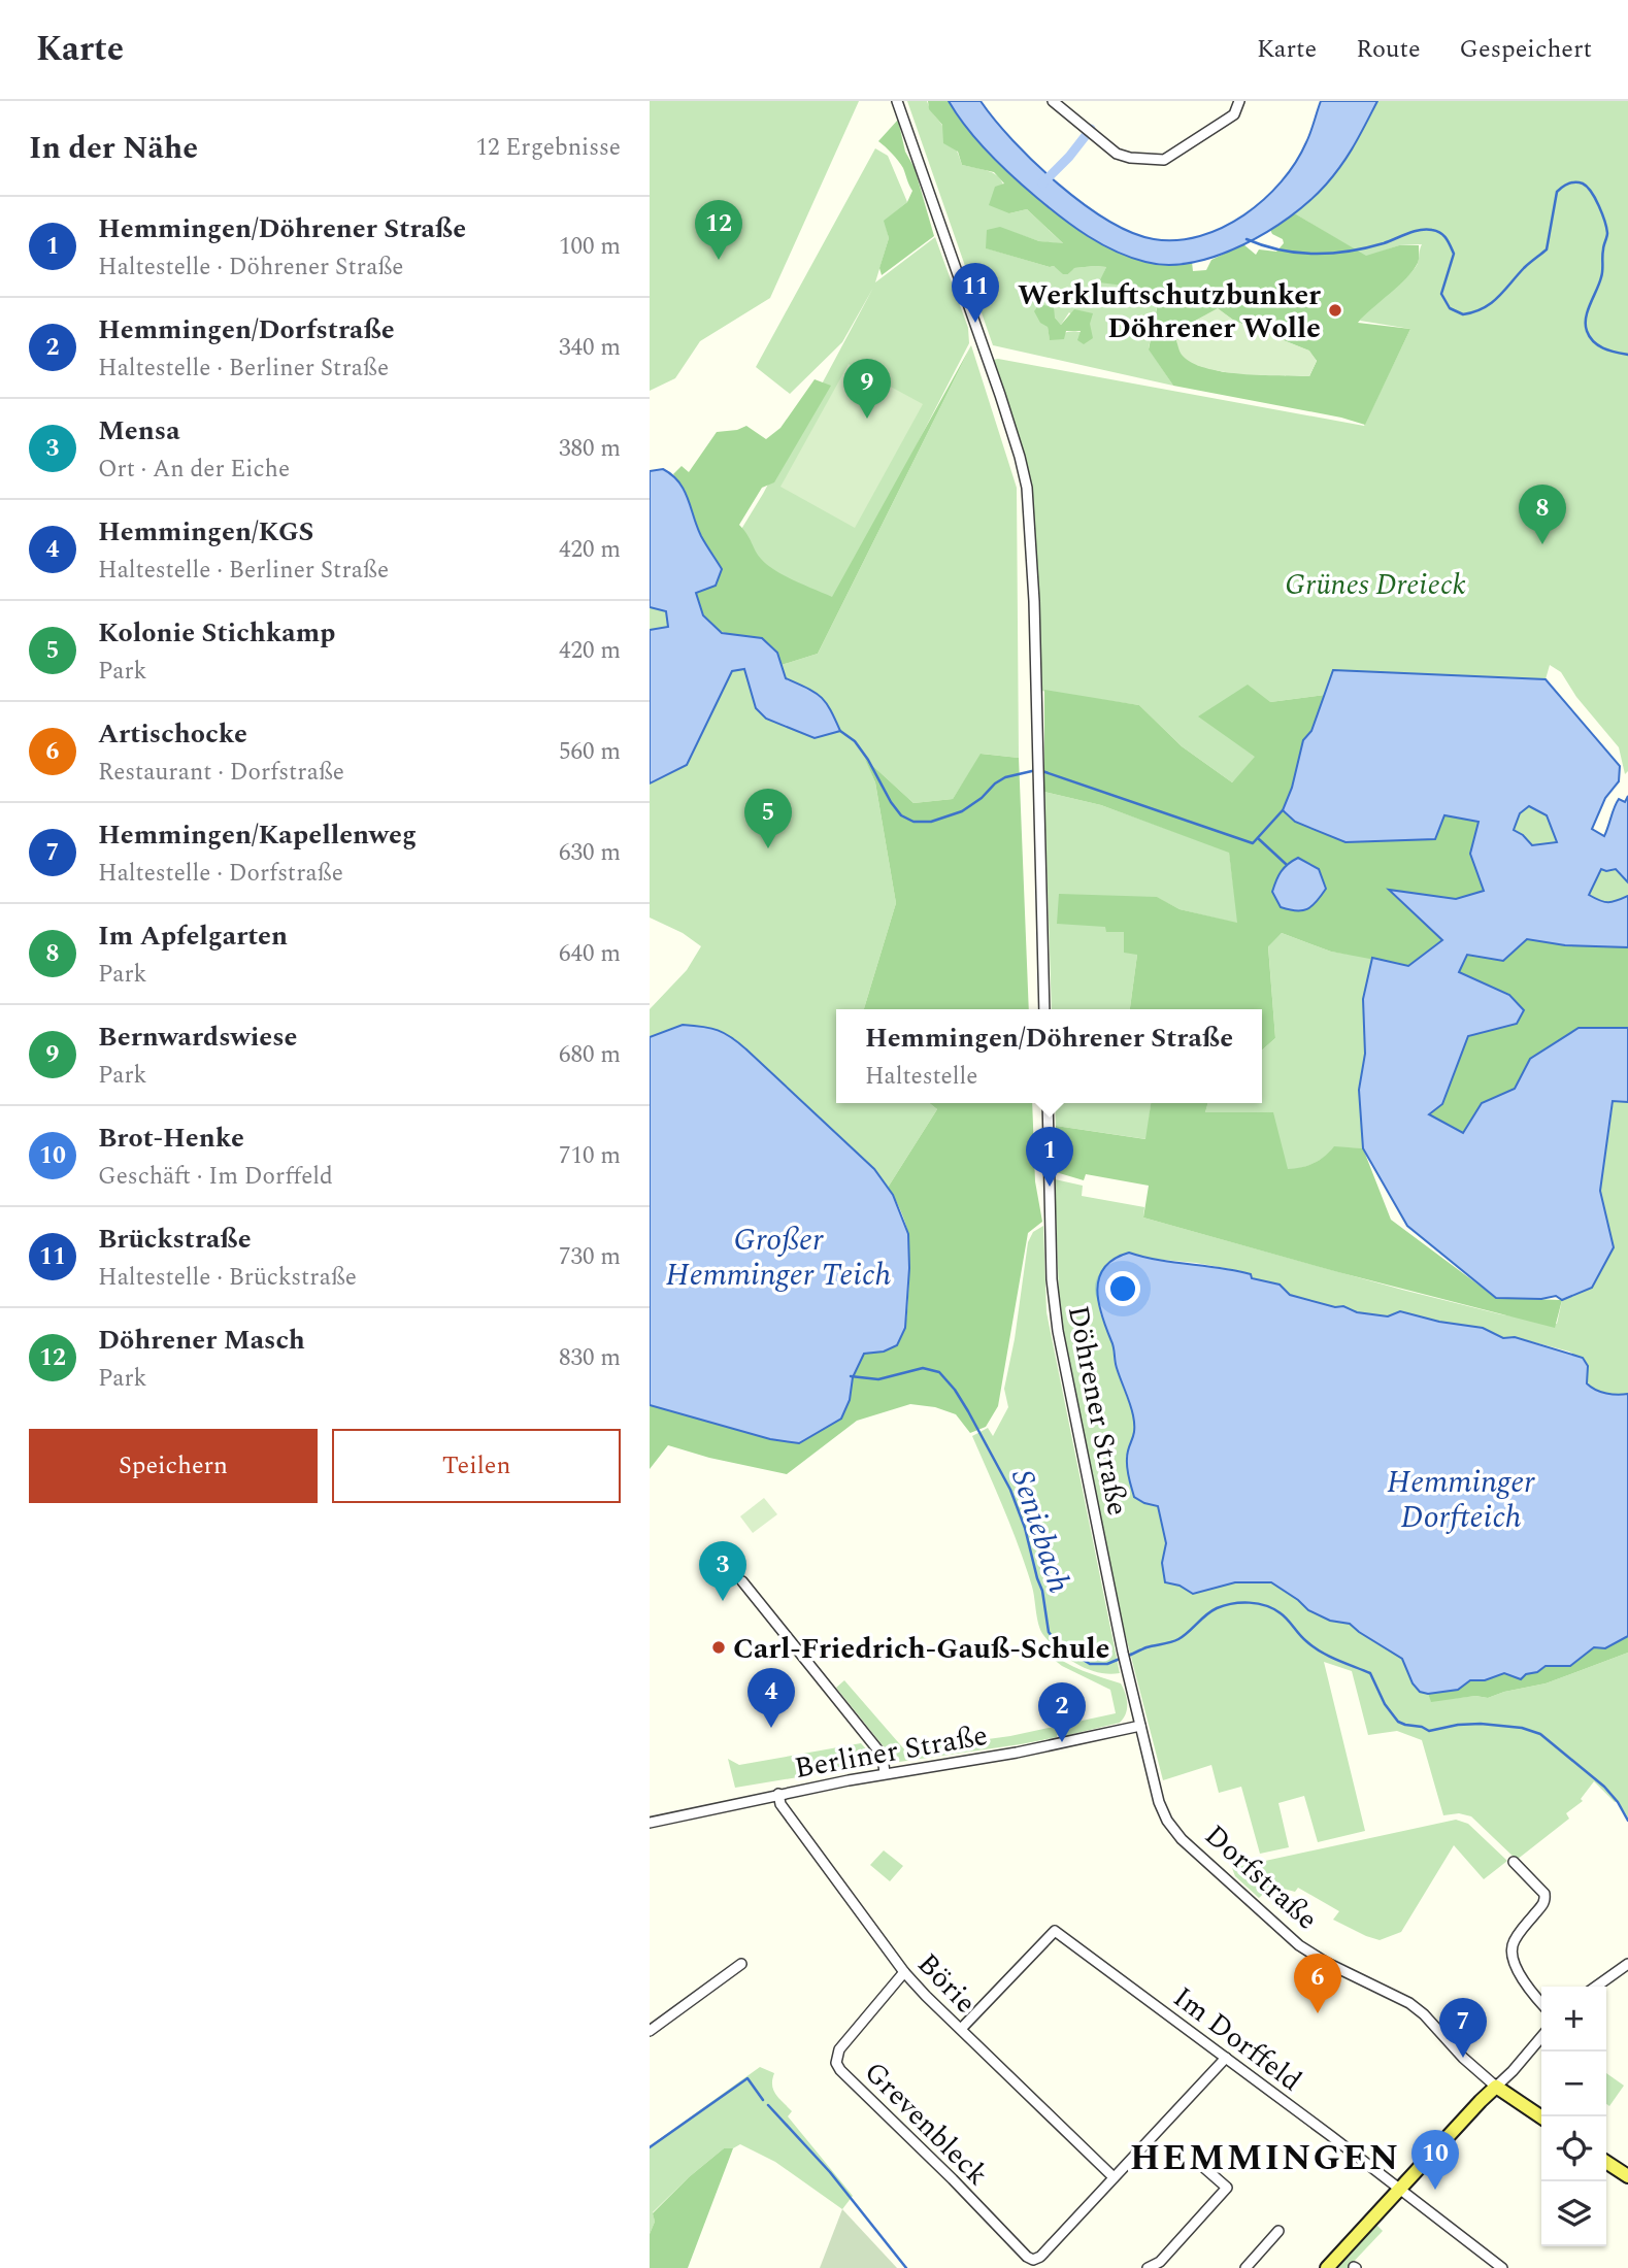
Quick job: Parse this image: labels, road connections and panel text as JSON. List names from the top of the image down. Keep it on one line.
{"streets":{"main road":["Dorfstraße"],"street":["Döhrener Straße","Berliner Straße","Börie","Im Dorffeld","Grevenbleck"]},"crossings":[["Döhrener Straße","Berliner Straße"],["Döhrener Straße","Dorfstraße"],["Berliner Straße","Dorfstraße"],["Berliner Straße","Börie"],["Börie","Im Dorffeld"],["Börie","Grevenbleck"]],"districts":["HEMMINGEN"],"water":["Großer Hemminger Teich","Hemminger Dorfteich","Seniebach"],"parks":["Grünes Dreieck"],"places":["Werkluftschutzbunker Döhrener Wolle","Carl-Friedrich-Gauß-Schule"],"page":{"header":"Karte","nav":["Karte","Route","Gespeichert"],"heading":["In der Nähe","12 Ergebnisse"],"list":[{"mark":"1","name":"Hemmingen/Döhrener Straße","note":"Haltestelle · Döhrener Straße","value":"100 m"},{"mark":"2","name":"Hemmingen/Dorfstraße","note":"Haltestelle · Berliner Straße","value":"340 m"},{"mark":"3","name":"Mensa","note":"Ort · An der Eiche","value":"380 m"},{"mark":"4","name":"Hemmingen/KGS","note":"Haltestelle · Berliner Straße","value":"420 m"},{"mark":"5","name":"Kolonie Stichkamp","note":"Park","value":"420 m"},{"mark":"6","name":"Artischocke","note":"Restaurant · Dorfstraße","value":"560 m"},{"mark":"7","name":"Hemmingen/Kapellenweg","note":"Haltestelle · Dorfstraße","value":"630 m"},{"mark":"8","name":"Im Apfelgarten","note":"Park","value":"640 m"},{"mark":"9","name":"Bernwardswiese","note":"Park","value":"680 m"},{"mark":"10","name":"Brot-Henke","note":"Geschäft · Im Dorffeld","value":"710 m"},{"mark":"11","name":"Brückstraße","note":"Haltestelle · Brückstraße","value":"730 m"},{"mark":"12","name":"Döhrener Masch","note":"Park","value":"830 m"}],"pins":["12","11","9","8","5","1","3","4","2","6","7","10"],"popup":["Hemmingen/Döhrener Straße","Haltestelle"],"buttons":["Speichern","Teilen"],"map_buttons":["+","−"]}}
